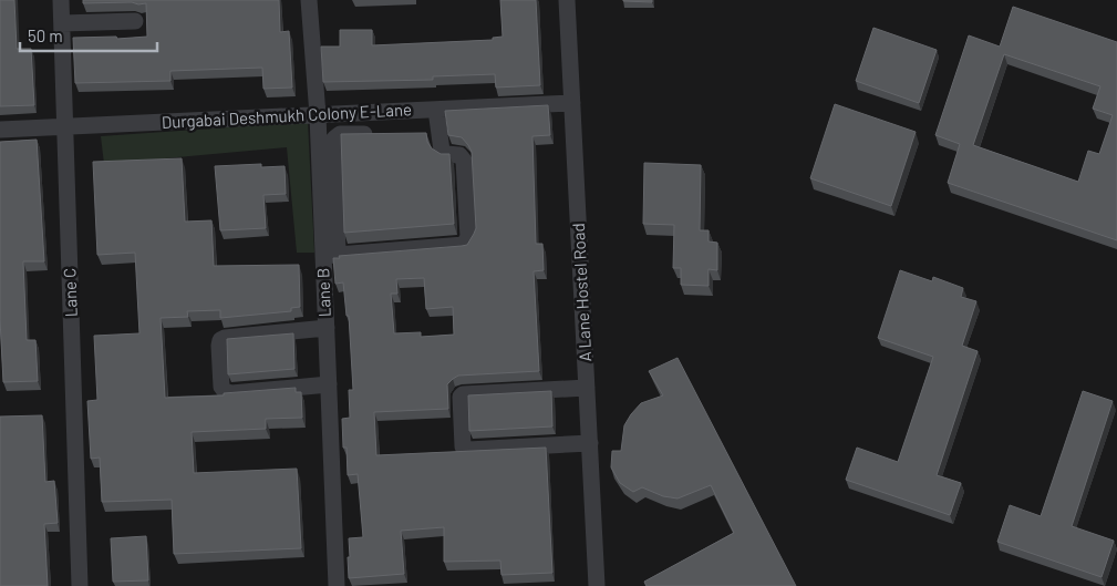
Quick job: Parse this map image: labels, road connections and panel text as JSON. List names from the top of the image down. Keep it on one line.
{"streets":{"street":["Durgabai Deshmukh Colony E-Lane","Lane C","Lane B","A Lane Hostel Road"]},"crossings":[["Durgabai Deshmukh Colony E-Lane","Lane C"],["Durgabai Deshmukh Colony E-Lane","Lane B"],["Durgabai Deshmukh Colony E-Lane","A Lane Hostel Road"]],"scale_bar":"50 m"}
